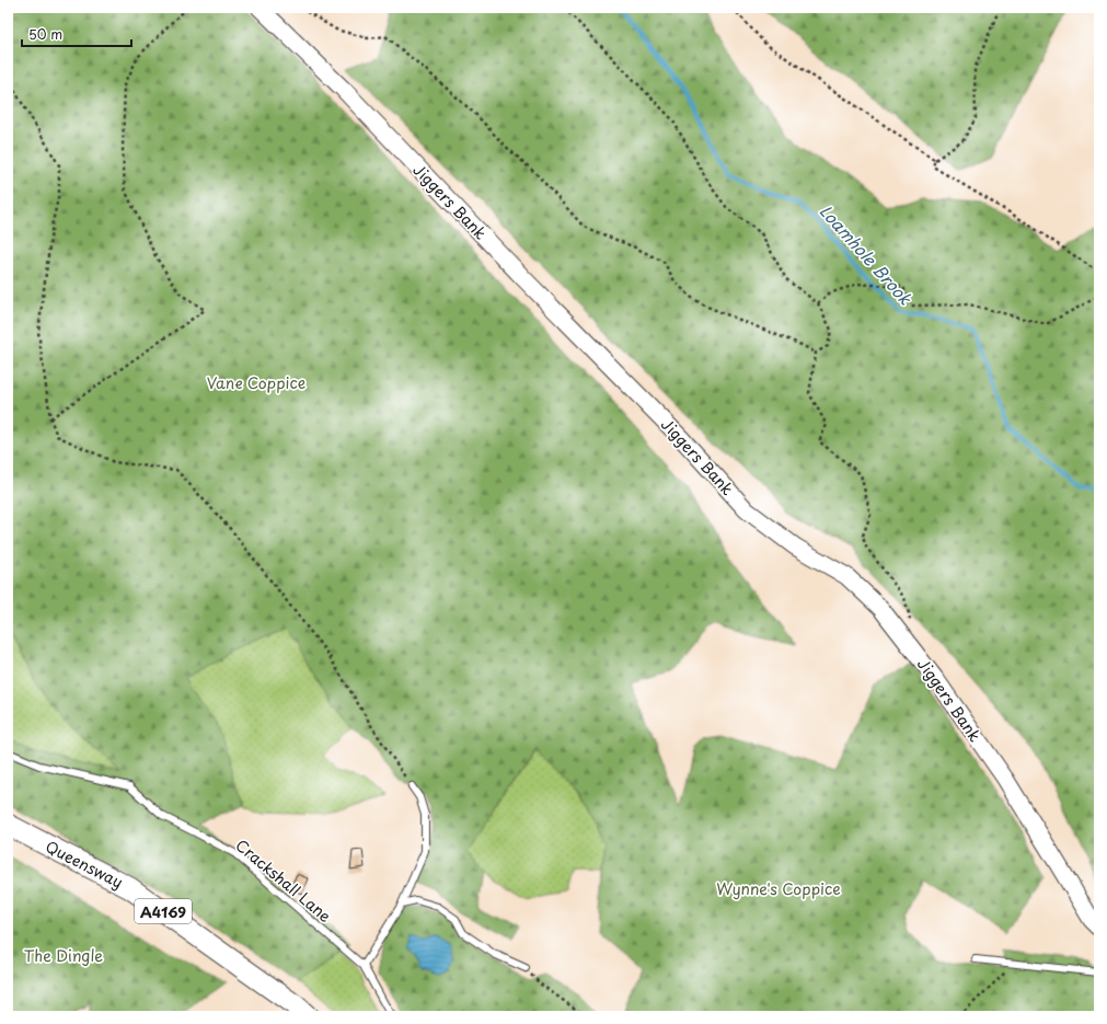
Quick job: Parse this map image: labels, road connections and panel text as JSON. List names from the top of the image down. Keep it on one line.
{"streets":{"main road":["Queensway","A4169"],"street":["Jiggers Bank"],"lane":["Crackshall Lane"]},"water":["Loamhole Brook"],"parks":["Vane Coppice","Wynne's Coppice","The Dingle"],"scale_bar":"50 m"}
